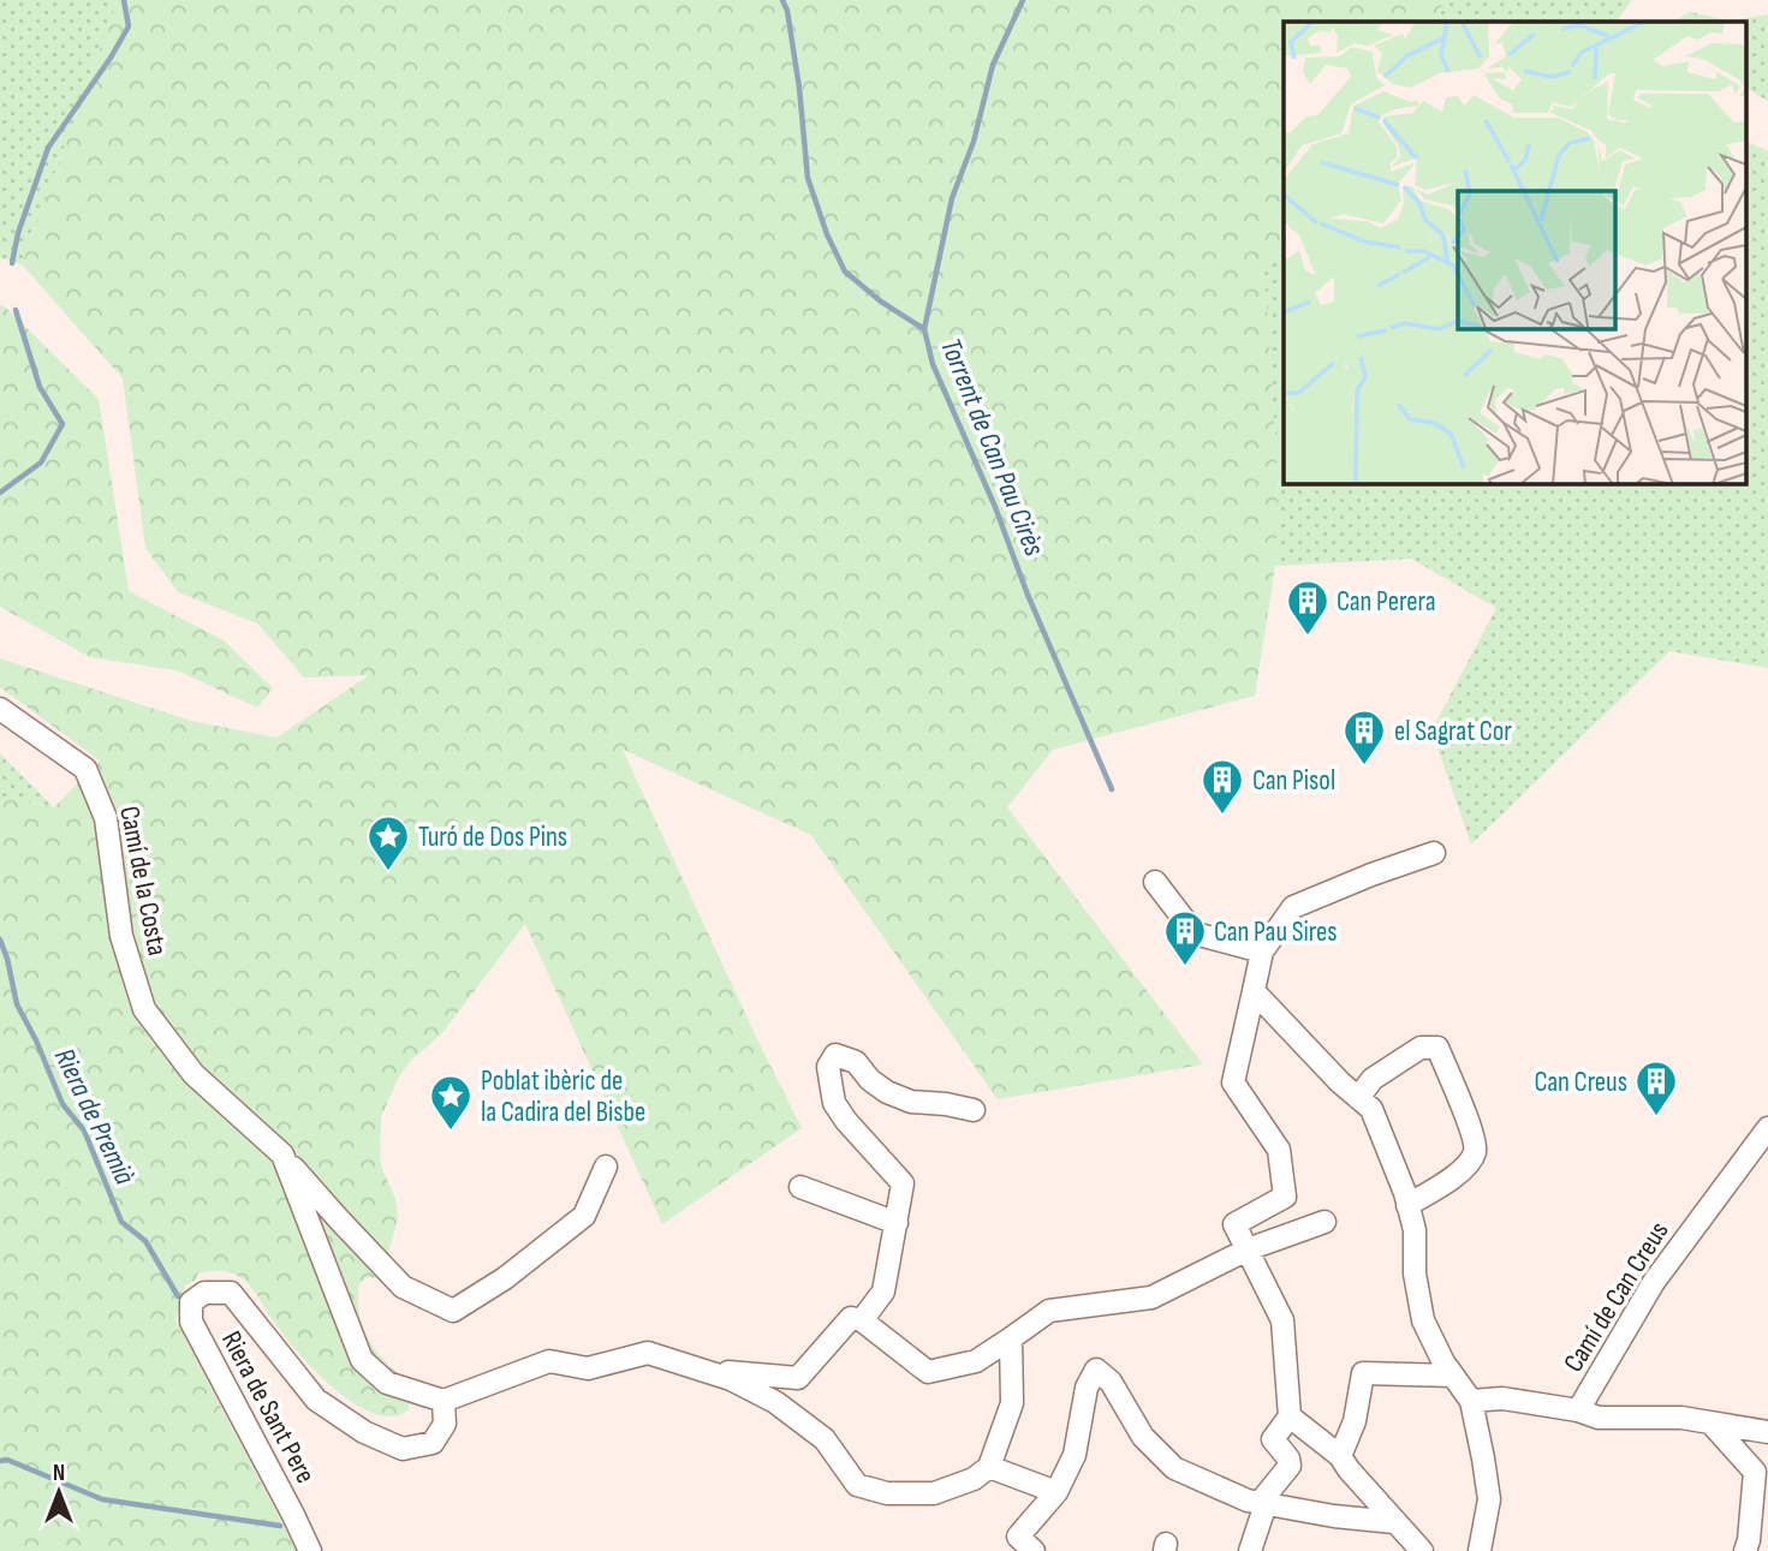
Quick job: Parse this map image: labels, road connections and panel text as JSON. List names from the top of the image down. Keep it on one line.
{"streets":{"street":["Camí de la Costa","Camí de Can Creus","Riera de Sant Pere"]},"crossings":[["Camí de la Costa","Riera de Sant Pere"]],"water":["Torrent de Can Pau Cirès","Riera de Premià"],"places":{"building":["Can Perera","el Sagrat Cor","Can Pisol","Can Pau Sires","Can Creus"],"place":["Turó de Dos Pins","Poblat ibèric de la Cadira del Bisbe"]},"north":"top"}
